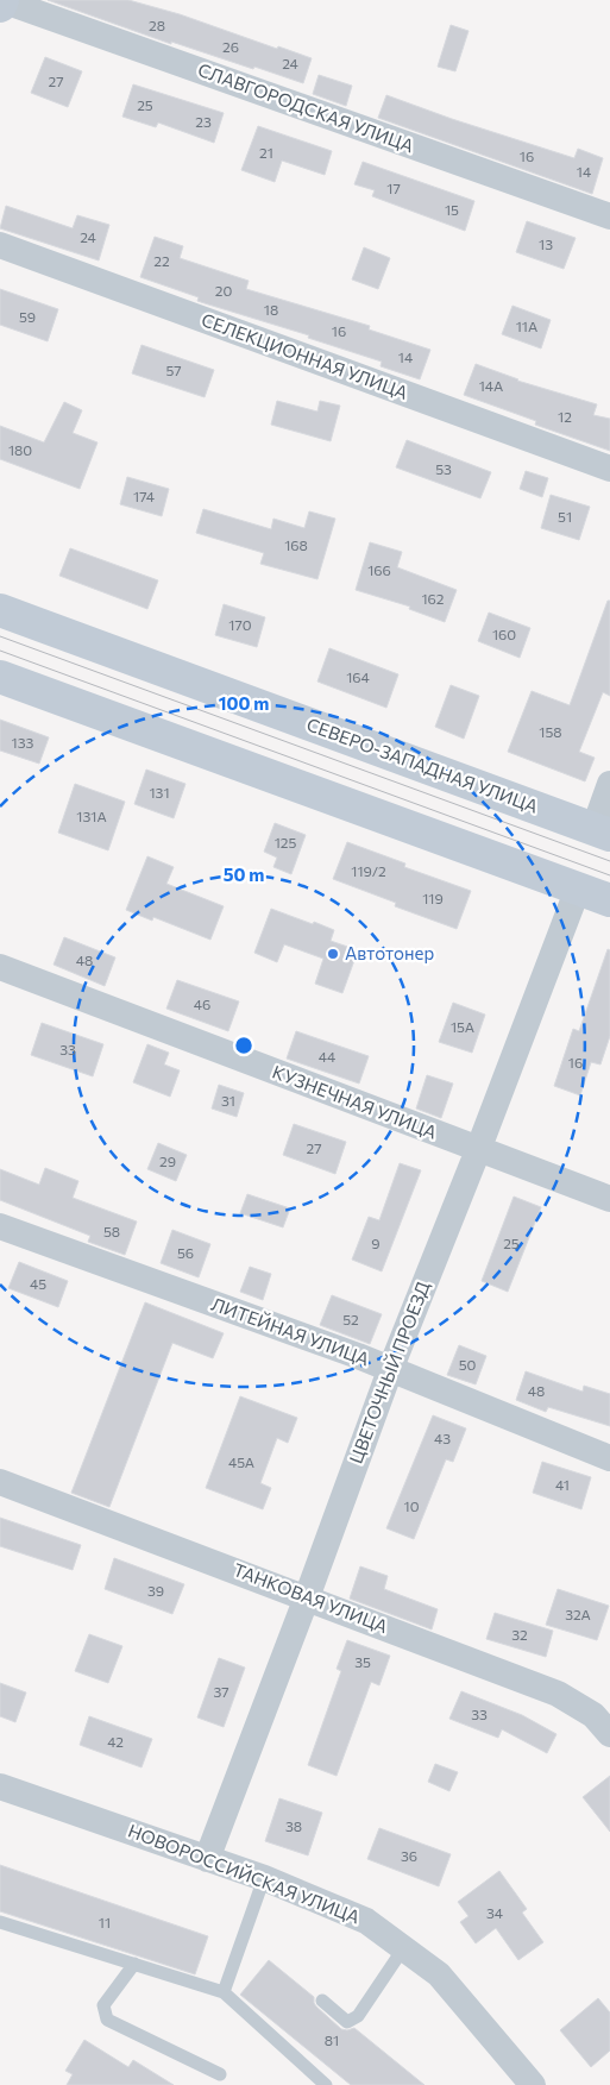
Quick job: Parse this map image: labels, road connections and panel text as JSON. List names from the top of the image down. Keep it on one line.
{"streets":{"main road":["СЕВЕРО-ЗАПАДНАЯ УЛИЦА"],"street":["СЛАВГОРОДСКАЯ УЛИЦА","СЕЛЕКЦИОННАЯ УЛИЦА","КУЗНЕЧНАЯ УЛИЦА","ЛИТЕЙНАЯ УЛИЦА","ЦВЕТОЧНЫЙ ПРОЕЗД","ТАНКОВАЯ УЛИЦА","НОВОРОССИЙСКАЯ УЛИЦА"]},"crossings":[["КУЗНЕЧНАЯ УЛИЦА","ЦВЕТОЧНЫЙ ПРОЕЗД"],["ЛИТЕЙНАЯ УЛИЦА","ЦВЕТОЧНЫЙ ПРОЕЗД"],["ЦВЕТОЧНЫЙ ПРОЕЗД","ТАНКОВАЯ УЛИЦА"],["ЦВЕТОЧНЫЙ ПРОЕЗД","НОВОРОССИЙСКАЯ УЛИЦА"]],"places":["Автотонер"],"house_numbers":["28","26","24","27","25","23","21","16","14","17","15","24","13","22","20","18","59","11А","16","14","57","14А","12","180","53","174","51","168","166","162","170","160","164","158","133","131","131А","125","119/2","119","48","46","15А","33","44","16","31","27","29","58","9","25","56","45","52","50","48","43","45А","41","10","39","32А","32","35","37","33","42","38","36","34","11","81"],"rings":["100 m","50 m"]}
